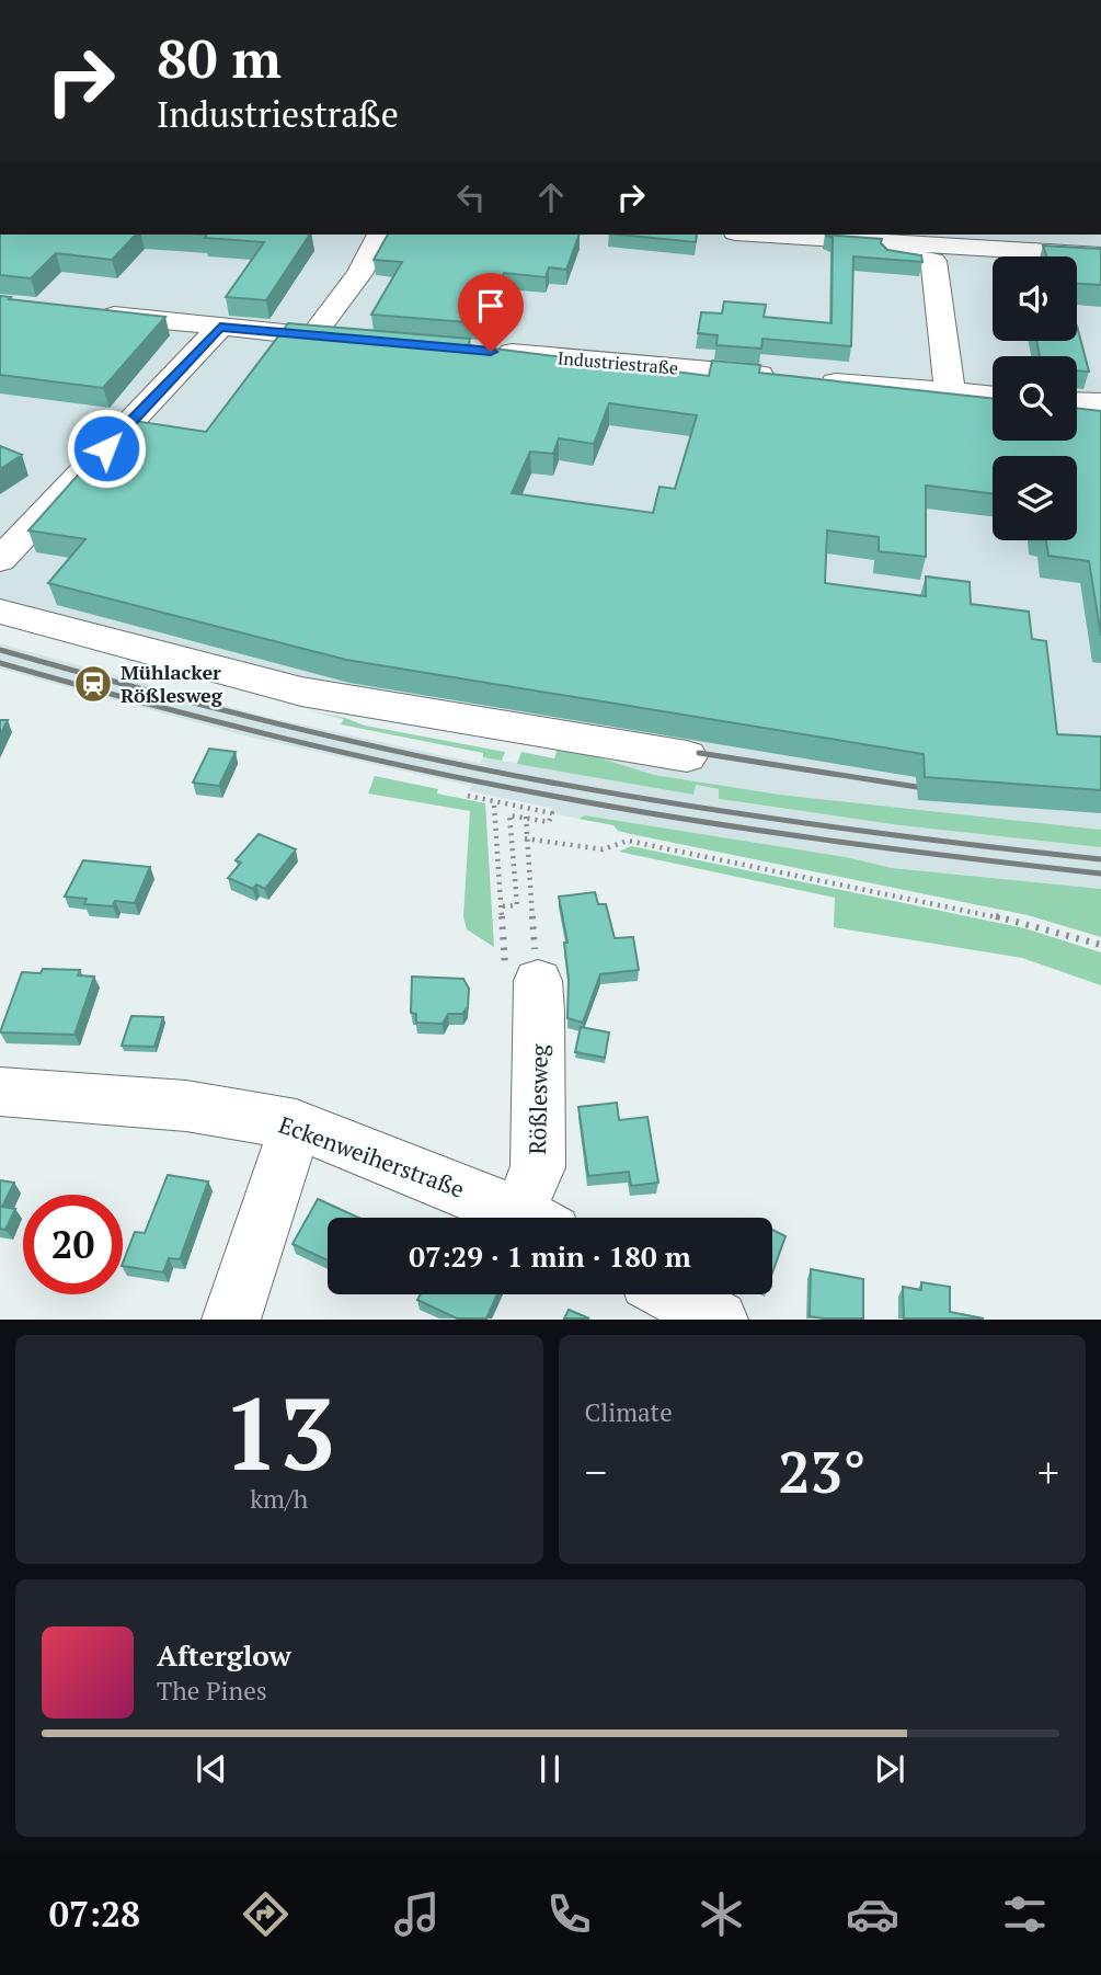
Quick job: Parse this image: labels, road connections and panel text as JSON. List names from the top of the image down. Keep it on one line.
{"streets":{"street":["Industriestraße","Rößlesweg","Eckenweiherstraße"]},"places":{"station":["Mühlacker Rößlesweg"]},"page":{"turn":["80 m","Industriestraße"],"limit":"20","trip":"07:29 · 1 min · 180 m","tile":[["13","km/h"],"Climate"],"heat":["−","23°","+"],"song":["Afterglow","The Pines"],"tabs":"07:28"}}
